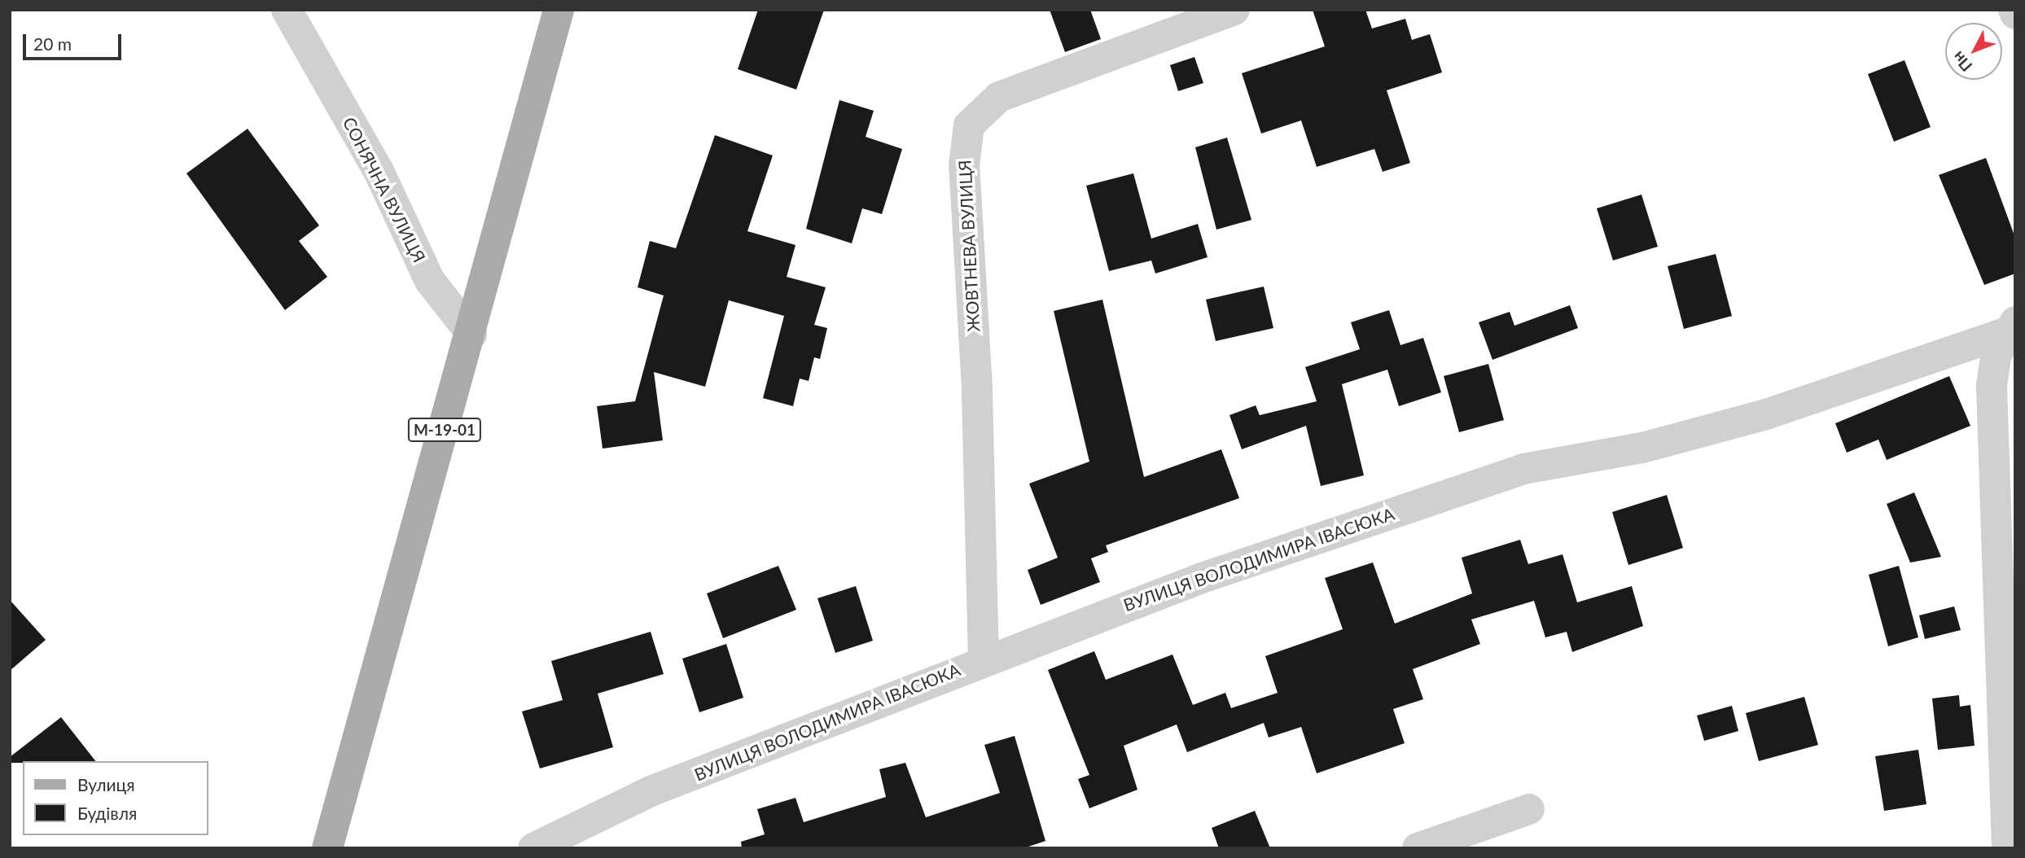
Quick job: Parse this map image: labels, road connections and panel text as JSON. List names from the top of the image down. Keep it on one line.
{"streets":{"main road":["М-19-01"],"street":["СОНЯЧНА ВУЛИЦЯ","ЖОВТНЕВА ВУЛИЦЯ","ВУЛИЦЯ ВОЛОДИМИРА ІВАСЮКА"]},"crossings":[["СОНЯЧНА ВУЛИЦЯ","М-19-01"],["ЖОВТНЕВА ВУЛИЦЯ","ВУЛИЦЯ ВОЛОДИМИРА ІВАСЮКА"]],"legend":["Вулиця","Будівля"],"scale_bar":"20 m","north":"bottom left"}
